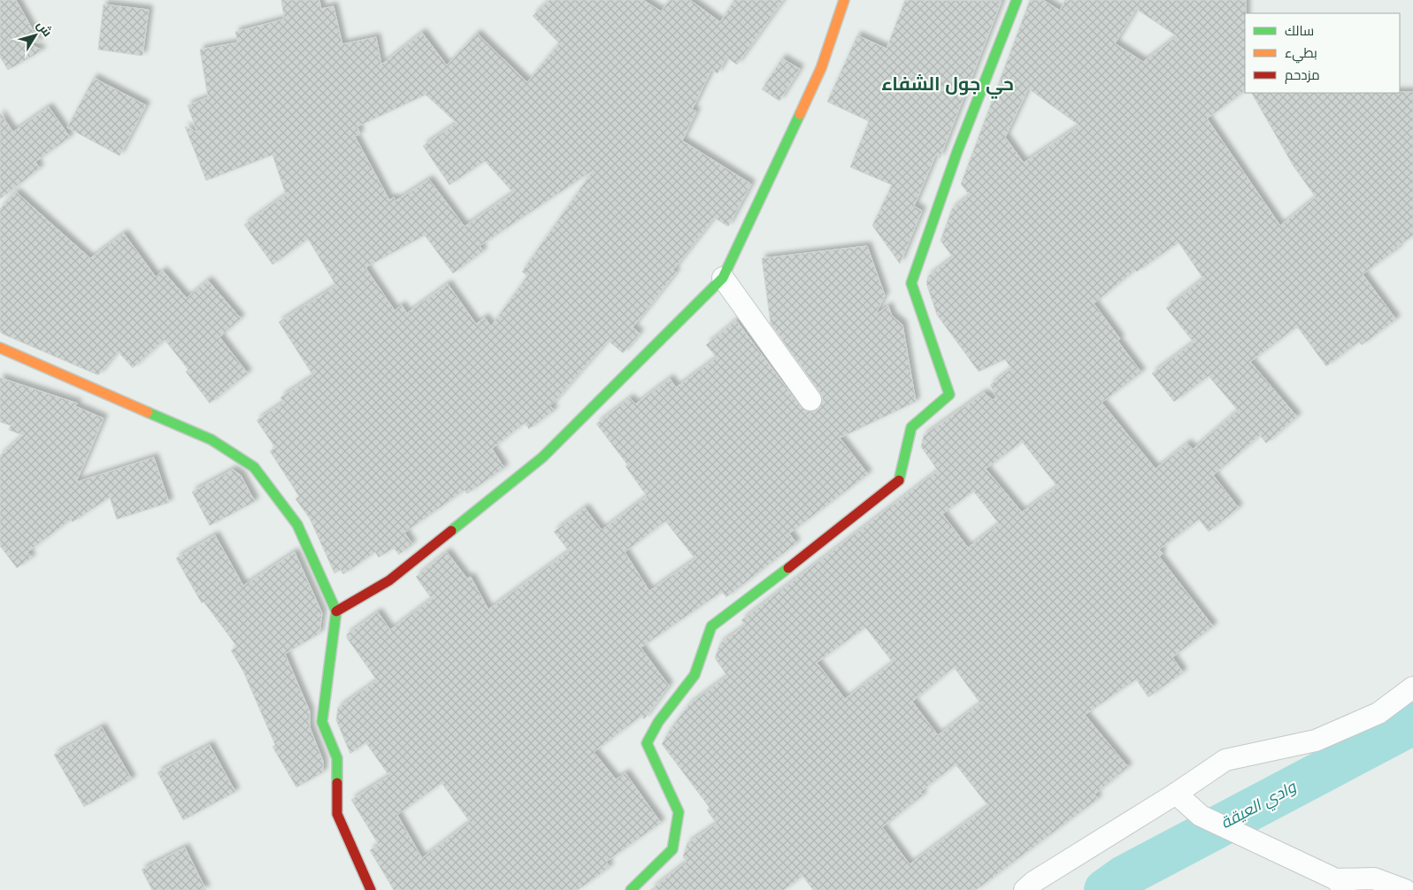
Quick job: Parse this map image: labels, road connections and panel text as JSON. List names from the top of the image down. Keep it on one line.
{"districts":["حي جول الشفاء"],"water":["وادي العيقة"],"legend":["سالك","بطيء","مزدحم"],"north":"top right"}
